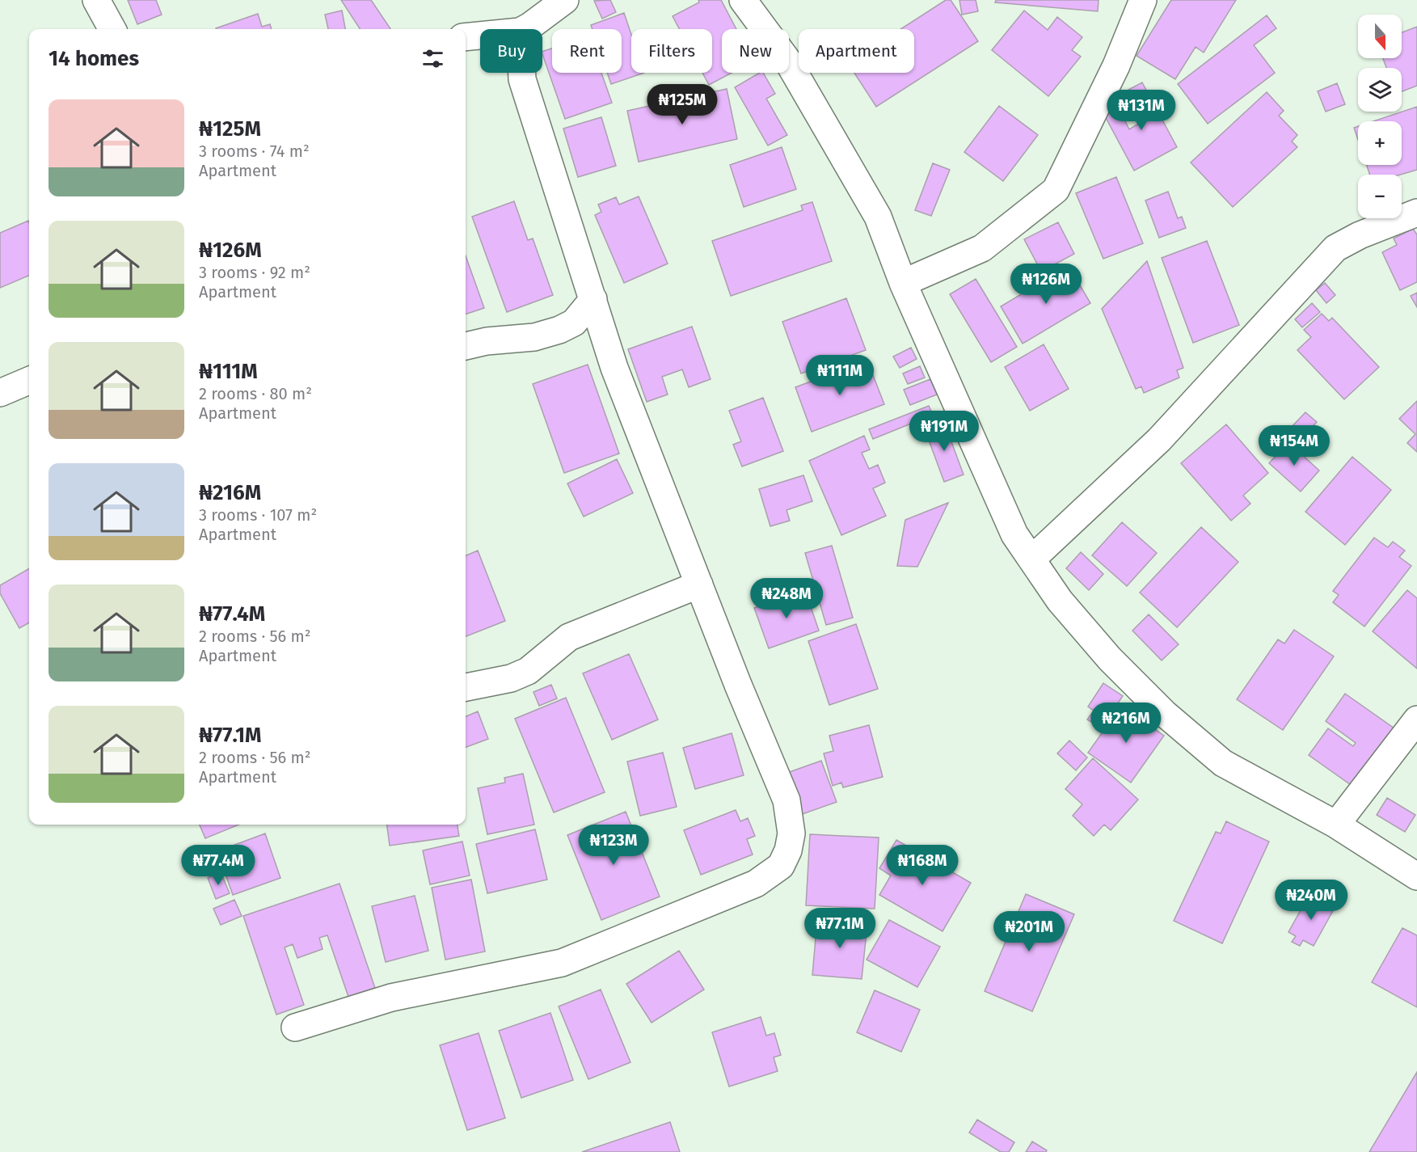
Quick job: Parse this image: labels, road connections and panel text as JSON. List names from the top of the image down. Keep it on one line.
{"north":"bottom","page":{"map_buttons":["+","−"],"chip":["Buy","Rent","Filters","New","Apartment"],"heading":"14 homes","price":["₦125M","₦131M","₦126M","₦111M","₦191M","₦154M","₦248M","₦216M","₦123M","₦77.4M","₦168M","₦240M","₦77.1M","₦201M"],"list":[{"name":"₦125M","note":"3 rooms · 74 m² · Apartment"},{"name":"₦126M","note":"3 rooms · 92 m² · Apartment"},{"name":"₦111M","note":"2 rooms · 80 m² · Apartment"},{"name":"₦216M","note":"3 rooms · 107 m² · Apartment"},{"name":"₦77.4M","note":"2 rooms · 56 m² · Apartment"},{"name":"₦77.1M","note":"2 rooms · 56 m² · Apartment"}]}}
